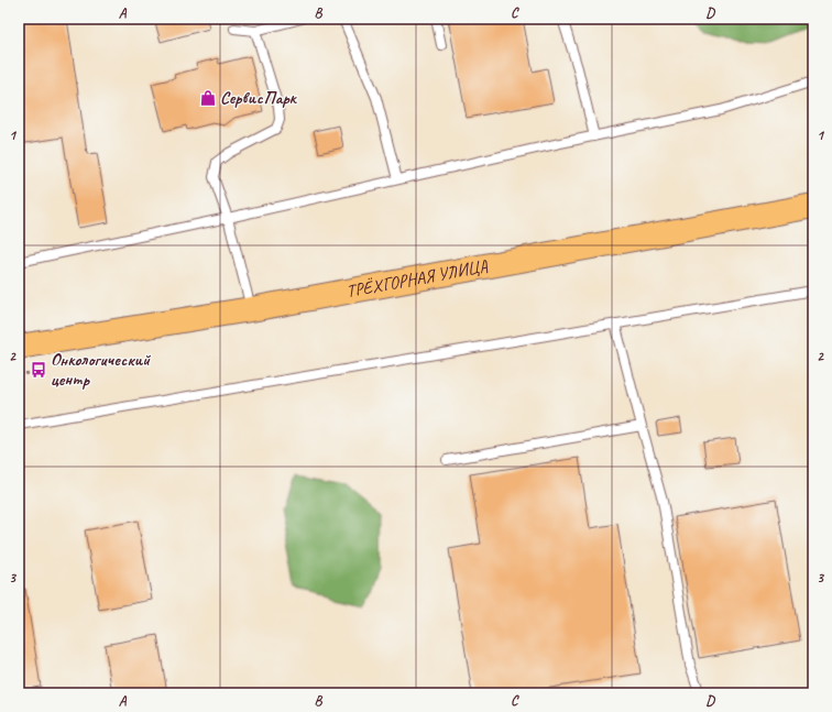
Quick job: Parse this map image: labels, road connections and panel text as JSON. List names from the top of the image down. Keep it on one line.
{"streets":{"highway":["ТРЁХГОРНАЯ УЛИЦА"]},"places":{"shop":["СервисПарк"],"bus stop":["Онкологический центр"]},"grid":{"columns":["A","B","C","D"],"rows":["1","2","3"]}}
